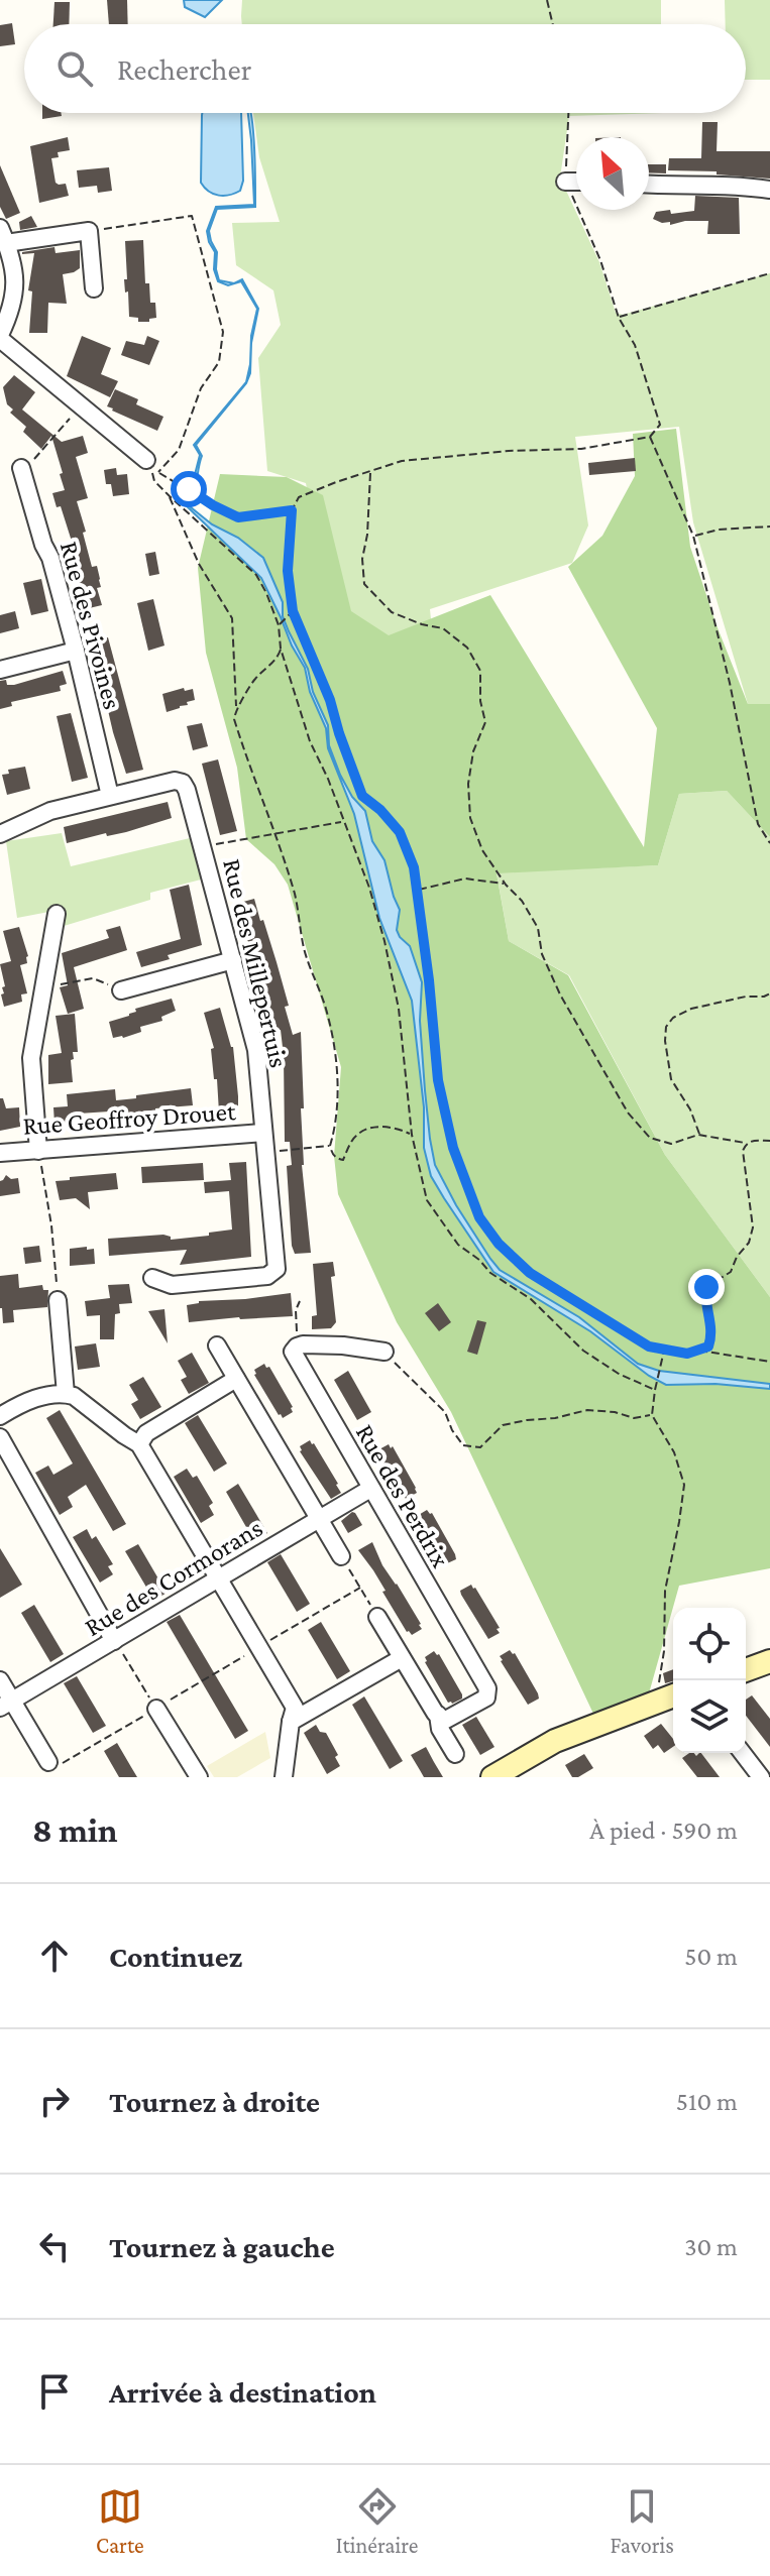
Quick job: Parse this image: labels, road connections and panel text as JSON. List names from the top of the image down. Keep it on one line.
{"streets":{"street":["Rue des Pivoines","Rue des Millepertuis","Rue Geoffroy Drouet","Rue des Perdrix","Rue des Cormorans"]},"crossings":[["Rue des Pivoines","Rue des Millepertuis"],["Rue des Millepertuis","Rue Geoffroy Drouet"],["Rue des Perdrix","Rue des Cormorans"]],"north":"top left","page":{"search":"Rechercher","heading":["8 min","À pied · 590 m"],"list":[["Continuez","50 m"],["Tournez à droite","510 m"],["Tournez à gauche","30 m"],"Arrivée à destination"],"nav":["Carte","Itinéraire","Favoris"]}}
